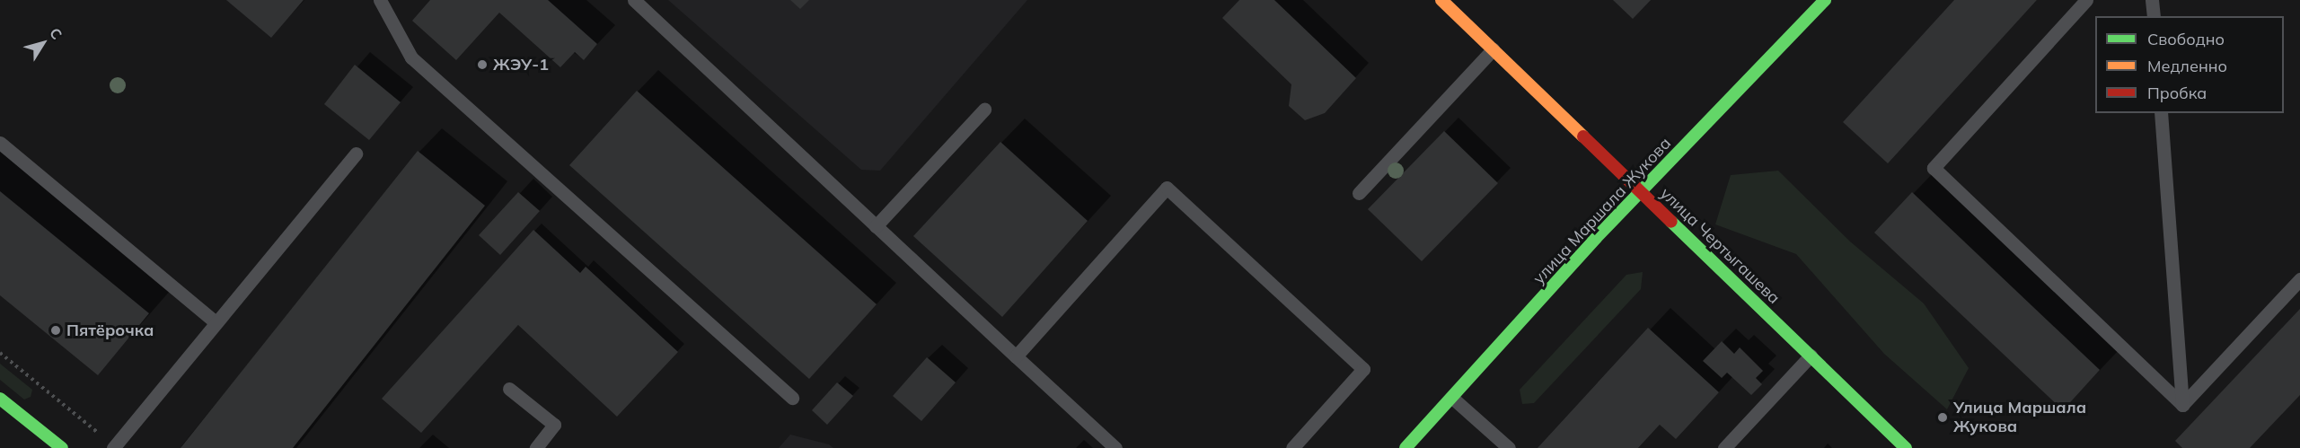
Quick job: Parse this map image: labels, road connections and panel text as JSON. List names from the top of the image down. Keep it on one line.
{"streets":{"street":["улица Маршала Жукова","улица Чертыгашева"]},"crossings":[["улица Маршала Жукова","улица Чертыгашева"]],"places":["ЖЭУ-1","Пятёрочка","Улица Маршала Жукова"],"legend":["Свободно","Медленно","Пробка"],"north":"top right"}
